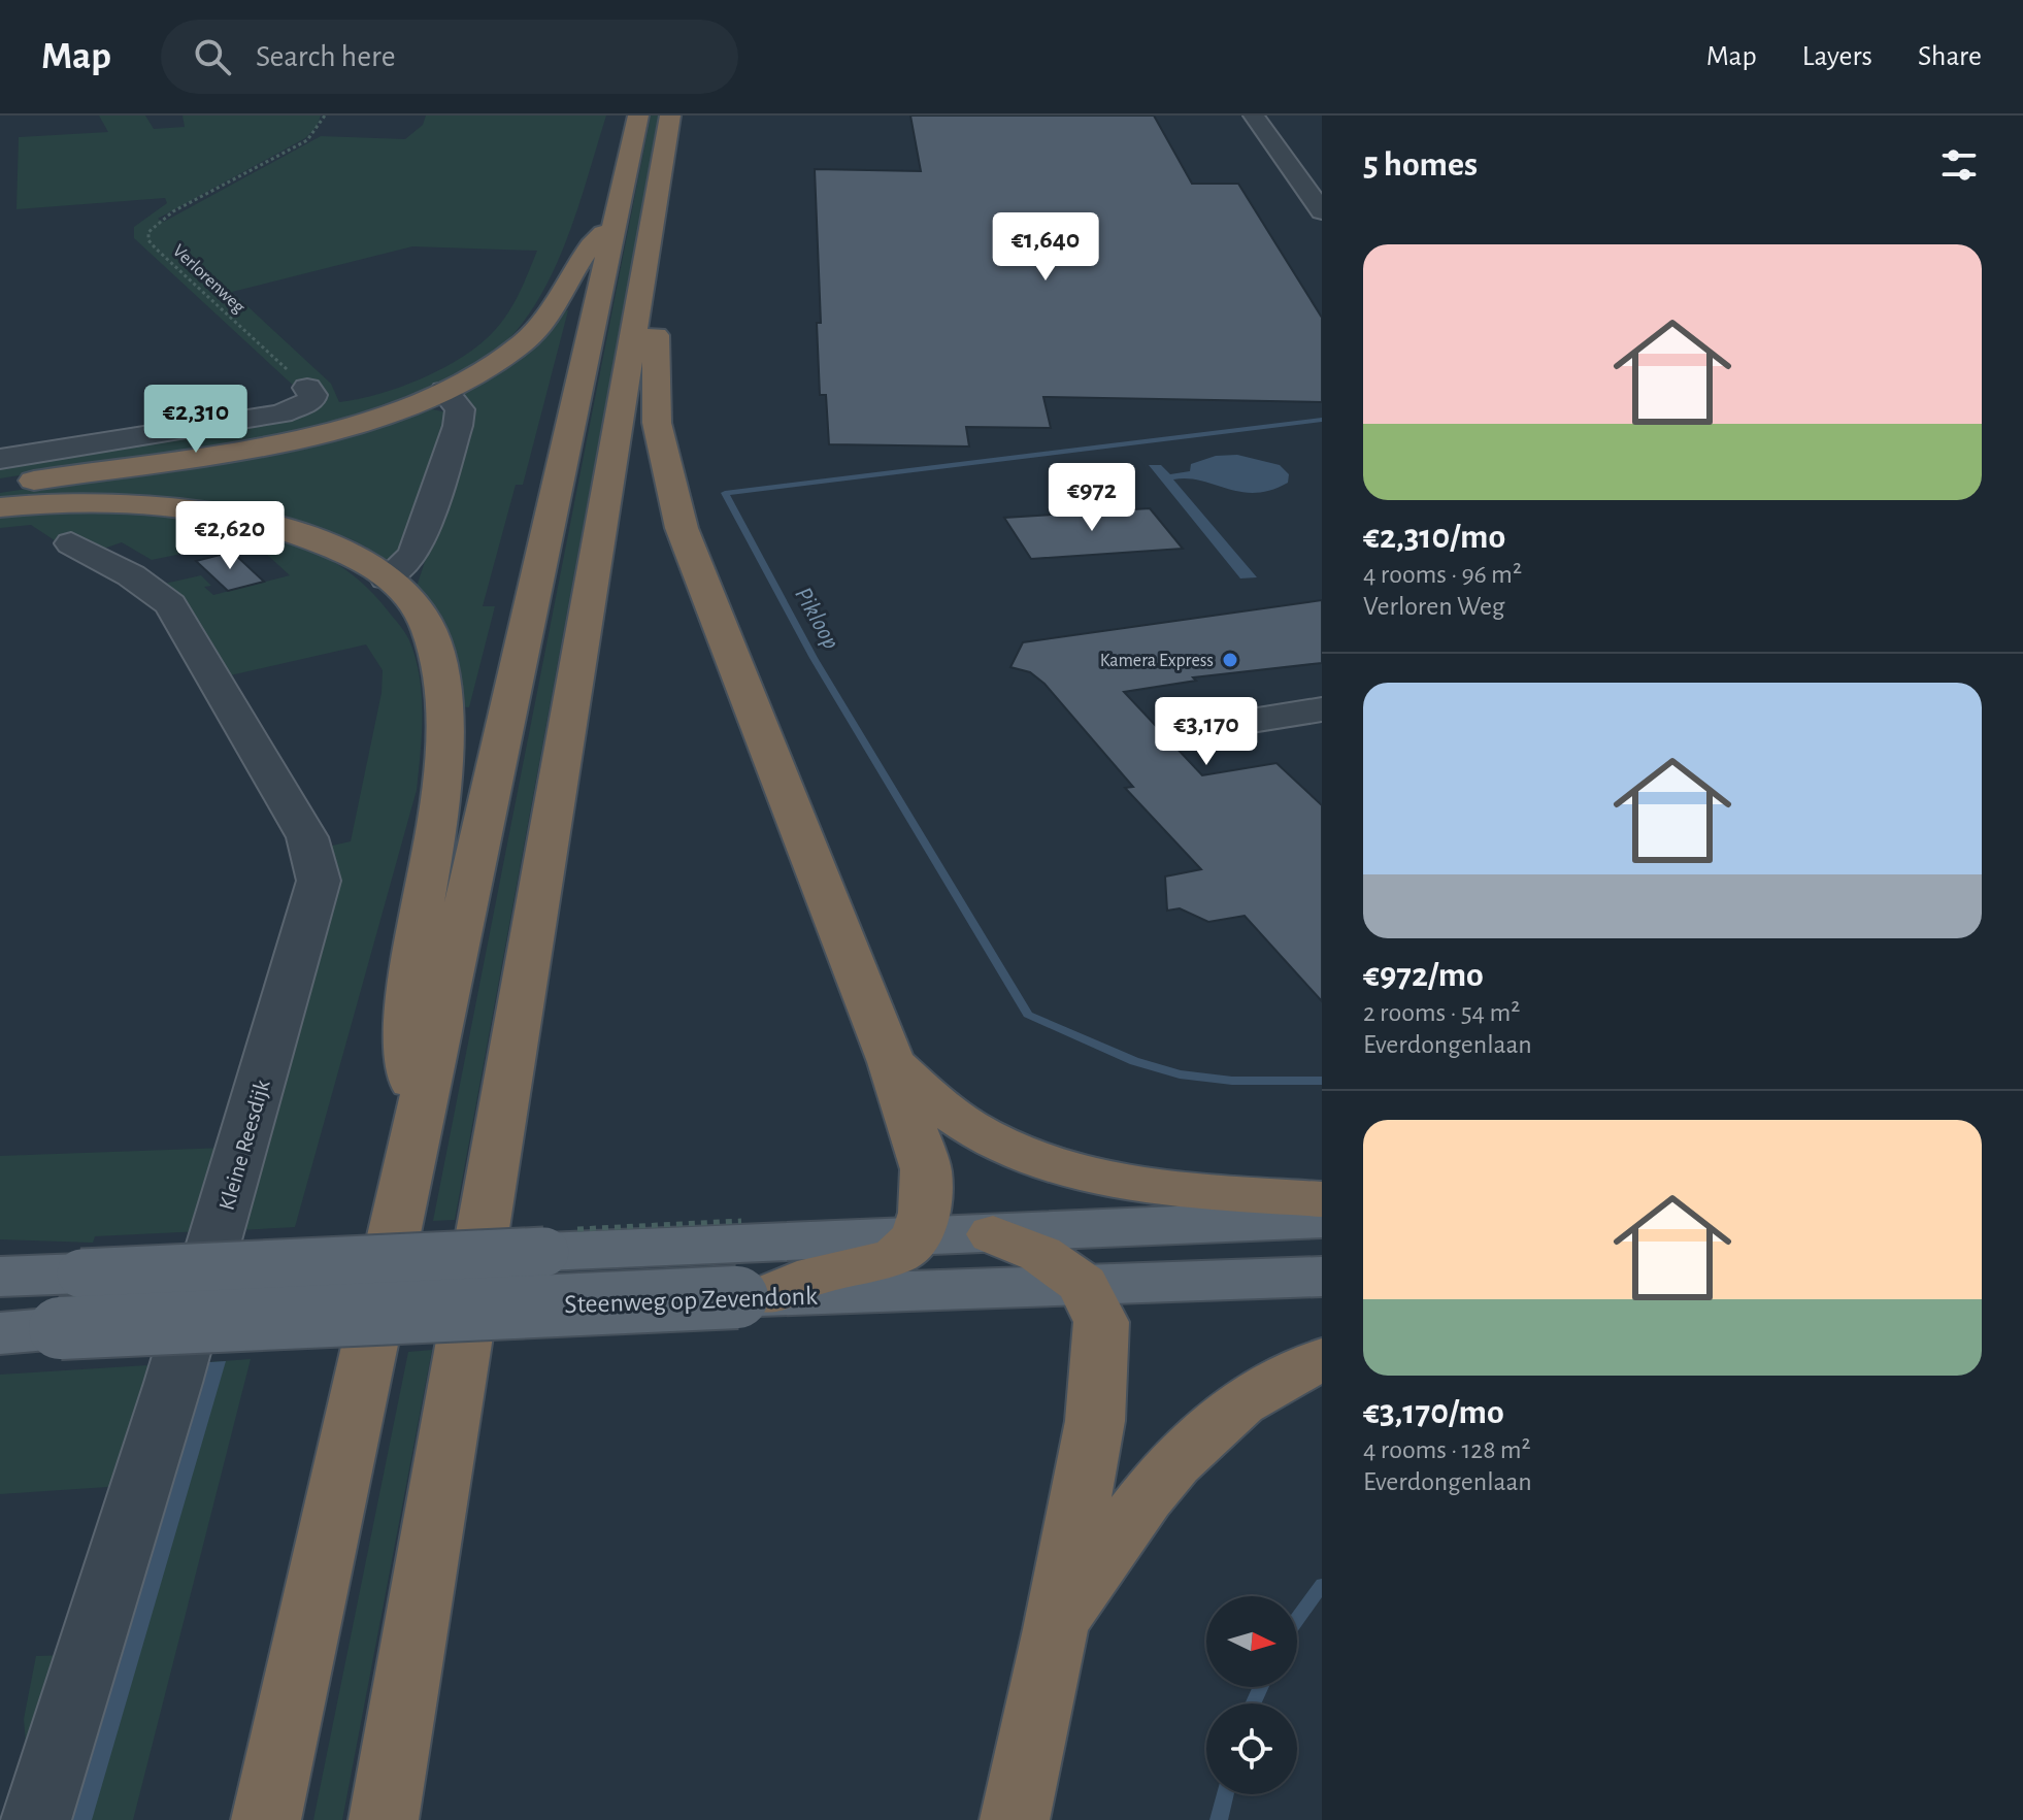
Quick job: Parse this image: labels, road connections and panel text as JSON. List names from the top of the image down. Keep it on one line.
{"streets":{"main road":["Steenweg op Zevendonk"],"street":["Kleine Reesdijk"],"path":["Verlorenweg"]},"water":["Pikloop"],"places":["Kamera Express"],"north":"right","page":{"header":"Map","search":"Search here","nav":["Map","Layers","Share"],"heading":"5 homes","price":["€1,640","€2,310","€972","€2,620","€3,170"],"list":[{"name":"€2,310/mo","note":"4 rooms · 96 m² · Verloren Weg"},{"name":"€972/mo","note":"2 rooms · 54 m² · Everdongenlaan"},{"name":"€3,170/mo","note":"4 rooms · 128 m² · Everdongenlaan"}]}}
